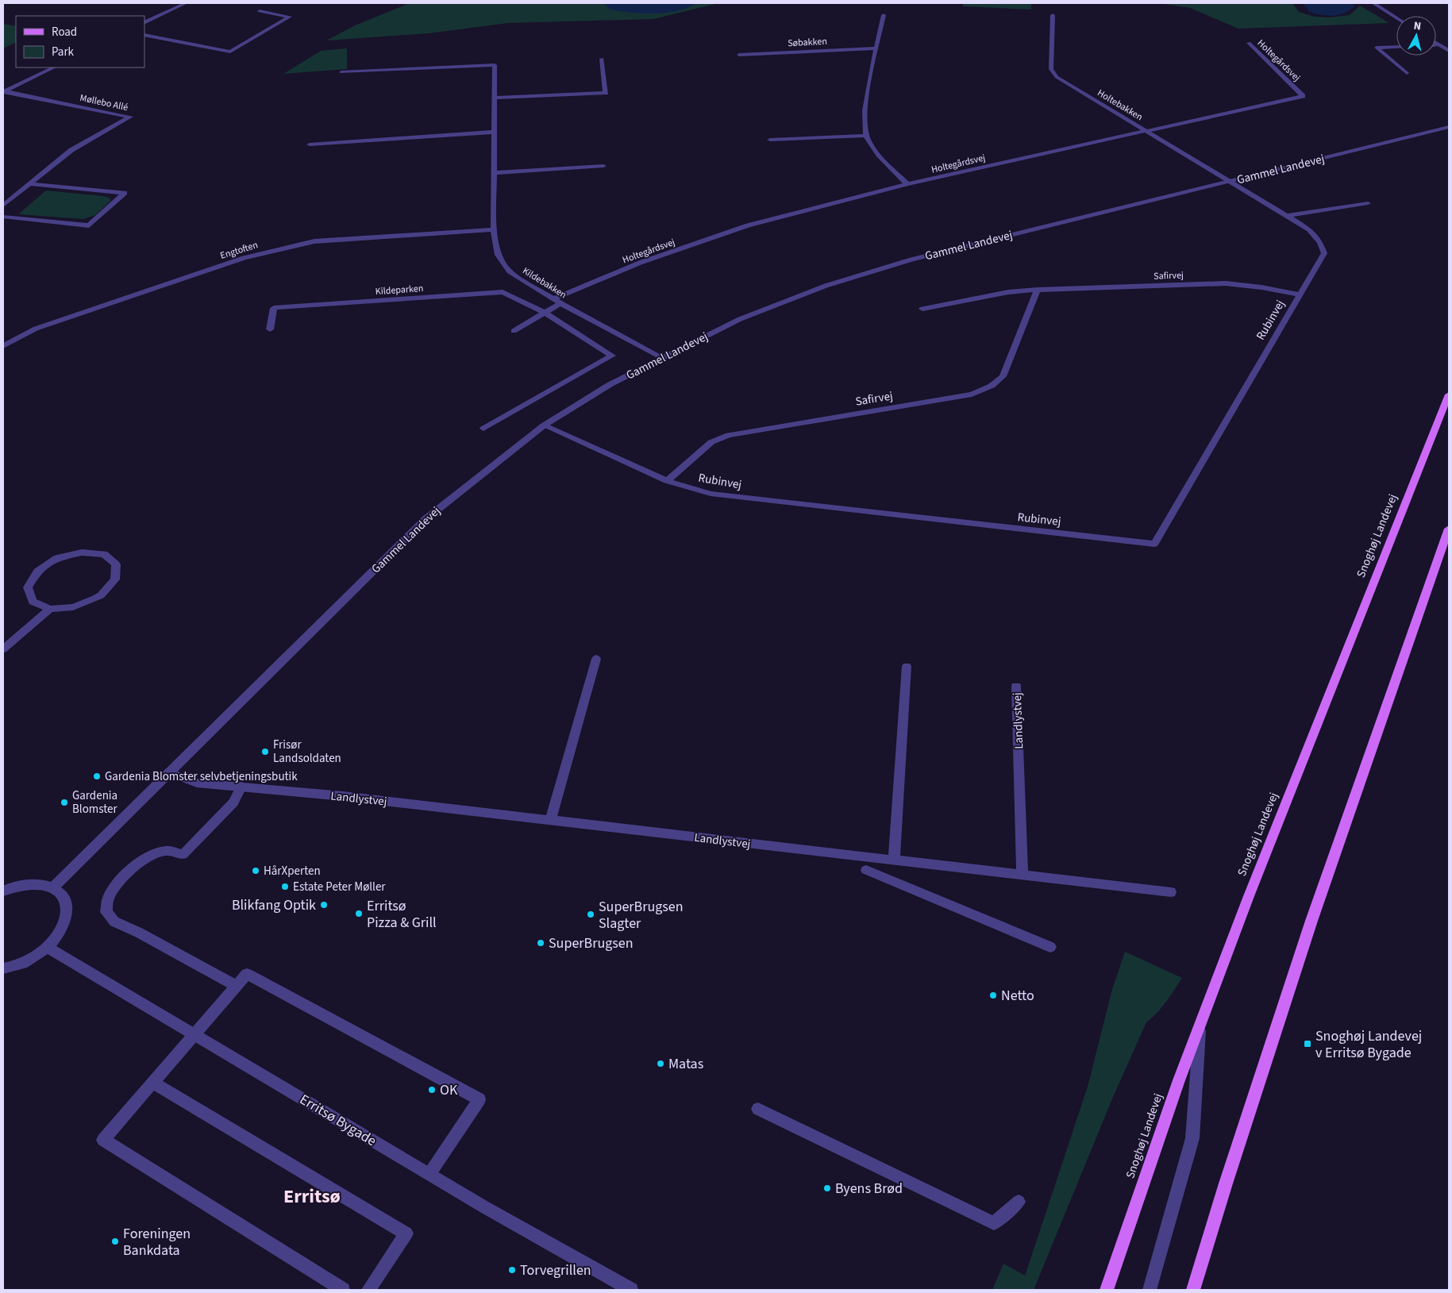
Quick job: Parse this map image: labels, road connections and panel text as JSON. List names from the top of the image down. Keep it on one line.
{"streets":{"main road":["Snoghøj Landevej"],"street":["Søbakken","Holtegårdsvej","Møllebo Allé","Holtebakken","Gammel Landevej","Engtoften","Safirvej","Kildebakken","Kildeparken","Rubinvej","Landlystvej","Erritsø Bygade"]},"crossings":[["Holtegårdsvej","Holtebakken"],["Holtegårdsvej","Kildebakken"],["Holtebakken","Gammel Landevej"],["Holtebakken","Rubinvej"],["Gammel Landevej","Kildebakken"],["Gammel Landevej","Rubinvej"],["Gammel Landevej","Landlystvej"],["Engtoften","Kildebakken"],["Safirvej","Rubinvej"]],"districts":["Erritsø"],"places":{"other":["Frisør Landsoldaten","Gardenia Blomster selvbetjeningsbutik","Gardenia Blomster","HårXperten","Estate Peter Møller","Blikfang Optik","Erritsø Pizza & Grill","SuperBrugsen Slagter","SuperBrugsen","Netto","Matas","OK","Byens Brød","Foreningen Bankdata","Torvegrillen"],"transit":["Snoghøj Landevej v Erritsø Bygade"]},"legend":["Road","Park"],"north":"top"}
